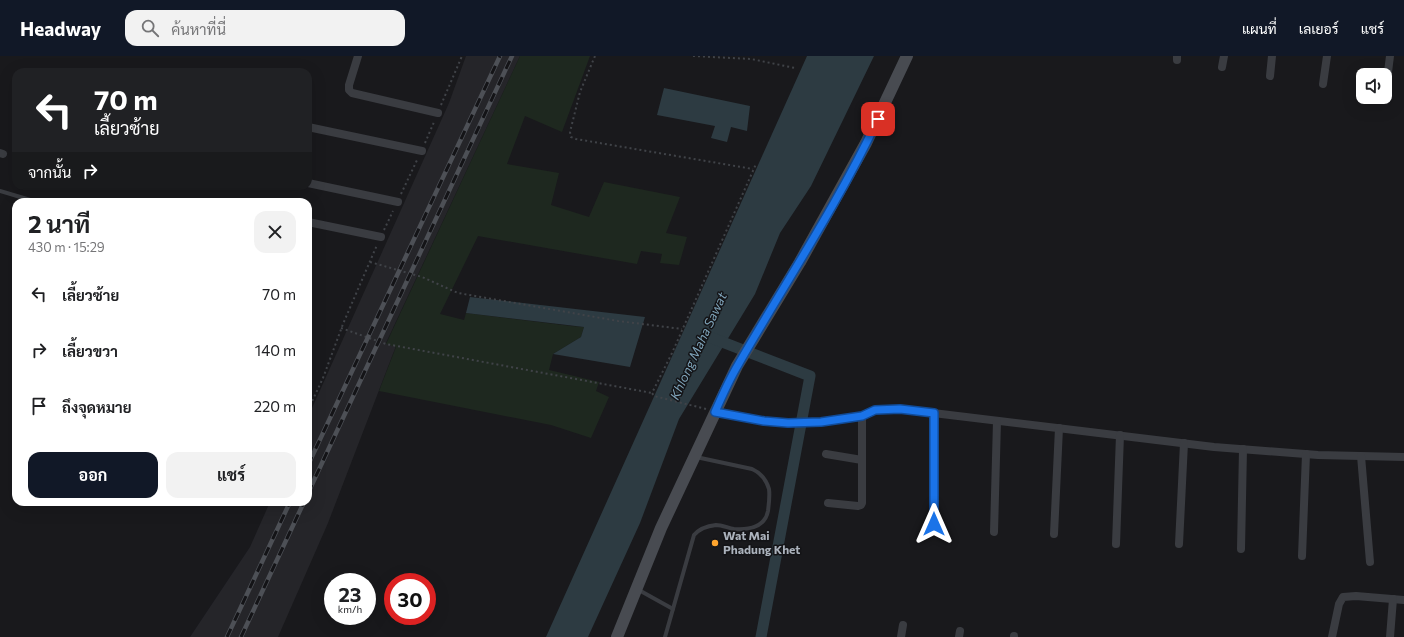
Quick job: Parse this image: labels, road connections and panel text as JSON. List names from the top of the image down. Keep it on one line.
{"water":["Khlong Maha Sawat"],"places":["Wat Mai Phadung Khet"],"page":{"header":"Headway","search":"ค้นหาที่นี่","nav":["แผนที่","เลเยอร์","แชร์"],"turn":["70 m","เลี้ยวซ้าย"],"then":"จากนั้น","heading":["2 นาที","430 m · 15:29"],"list":[{"name":"เลี้ยวซ้าย","value":"70 m"},{"name":"เลี้ยวขวา","value":"140 m"},{"name":"ถึงจุดหมาย","value":"220 m"}],"buttons":["ออก","แชร์"],"speed":"23 km/h","limit":"30"}}
